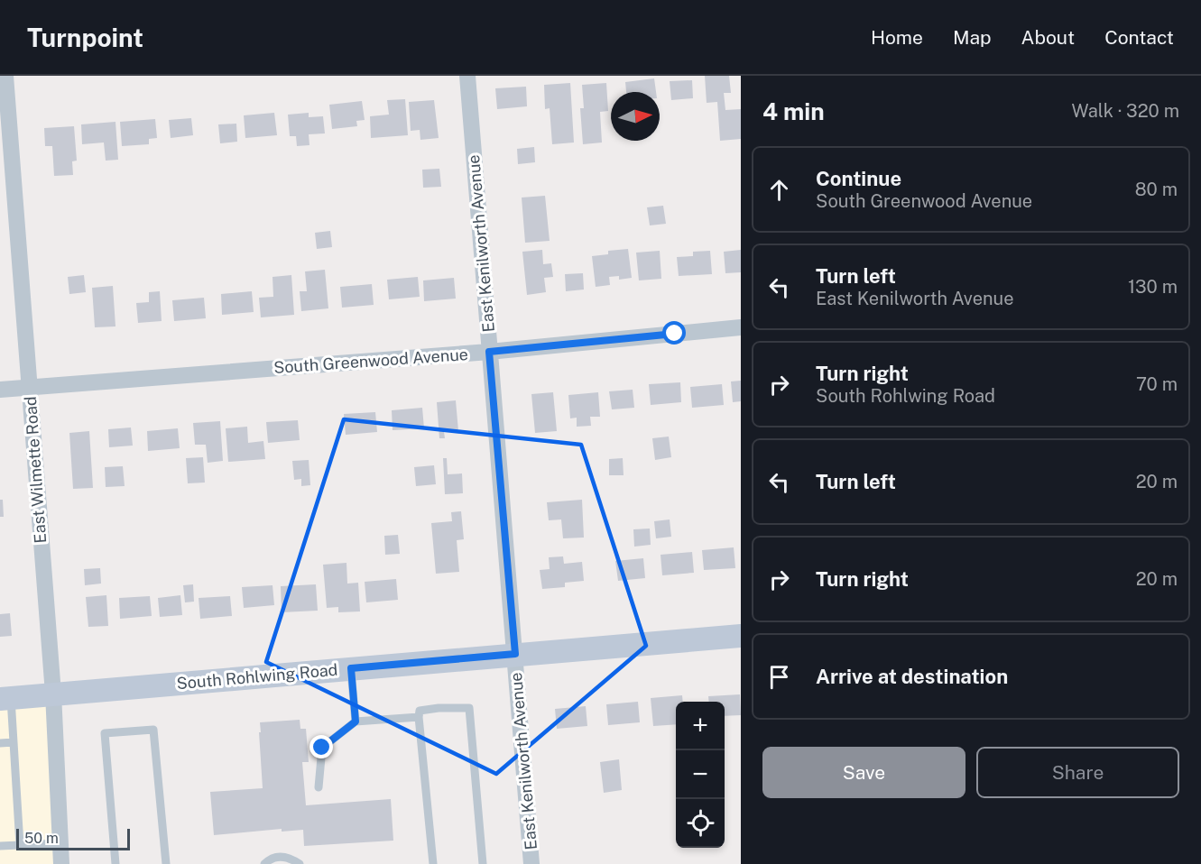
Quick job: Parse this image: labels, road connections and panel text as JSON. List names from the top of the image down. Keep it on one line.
{"streets":{"street":["East Kenilworth Avenue","South Greenwood Avenue","East Wilmette Road","South Rohlwing Road"]},"crossings":[["East Kenilworth Avenue","South Greenwood Avenue"],["East Kenilworth Avenue","South Rohlwing Road"],["South Greenwood Avenue","East Wilmette Road"],["East Wilmette Road","South Rohlwing Road"]],"scale_bar":"50 m","north":"right","page":{"header":"Turnpoint","nav":["Home","Map","About","Contact"],"heading":["4 min","Walk · 320 m"],"list":[["Continue","South Greenwood Avenue","80 m"],["Turn left","East Kenilworth Avenue","130 m"],["Turn right","South Rohlwing Road","70 m"],["Turn left","20 m"],["Turn right","20 m"],"Arrive at destination"],"map_buttons":["+","−"],"buttons":["Save","Share"],"scale":"50 m"}}
